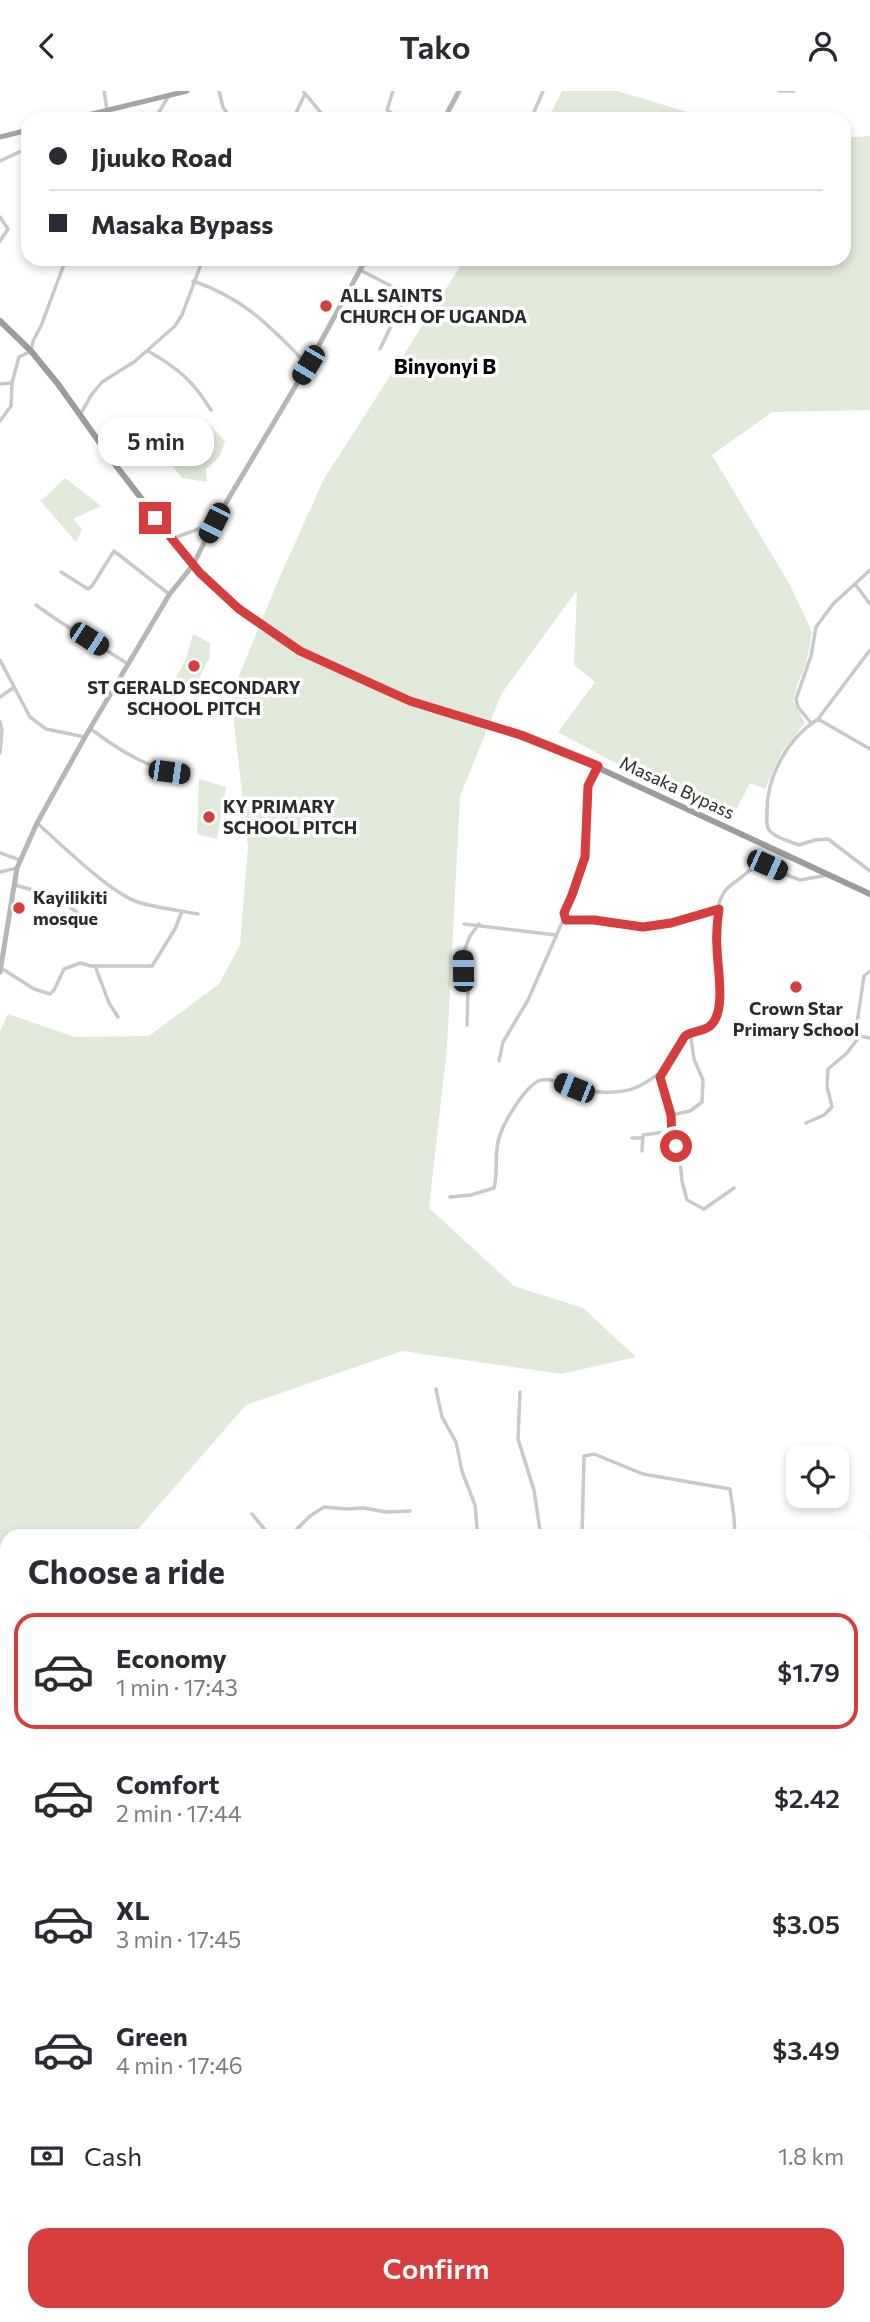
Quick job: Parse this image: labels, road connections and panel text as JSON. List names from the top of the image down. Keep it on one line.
{"streets":{"highway":["Masaka Bypass"]},"districts":["Binyonyi B"],"places":["ALL SAINTS CHURCH OF UGANDA","ST GERALD SECONDARY SCHOOL PITCH","KY PRIMARY SCHOOL PITCH","Kayilikiti mosque","Crown Star Primary School"],"page":{"header":"Tako","banner":["Jjuuko Road","Masaka Bypass"],"bubble":"5 min","heading":"Choose a ride","list":[{"name":"Economy","note":"1 min · 17:43","value":"$1.79"},{"name":"Comfort","note":"2 min · 17:44","value":"$2.42"},{"name":"XL","note":"3 min · 17:45","value":"$3.05"},{"name":"Green","note":"4 min · 17:46","value":"$3.49"}],"pay":["Cash","1.8 km"],"buttons":"Confirm"}}
